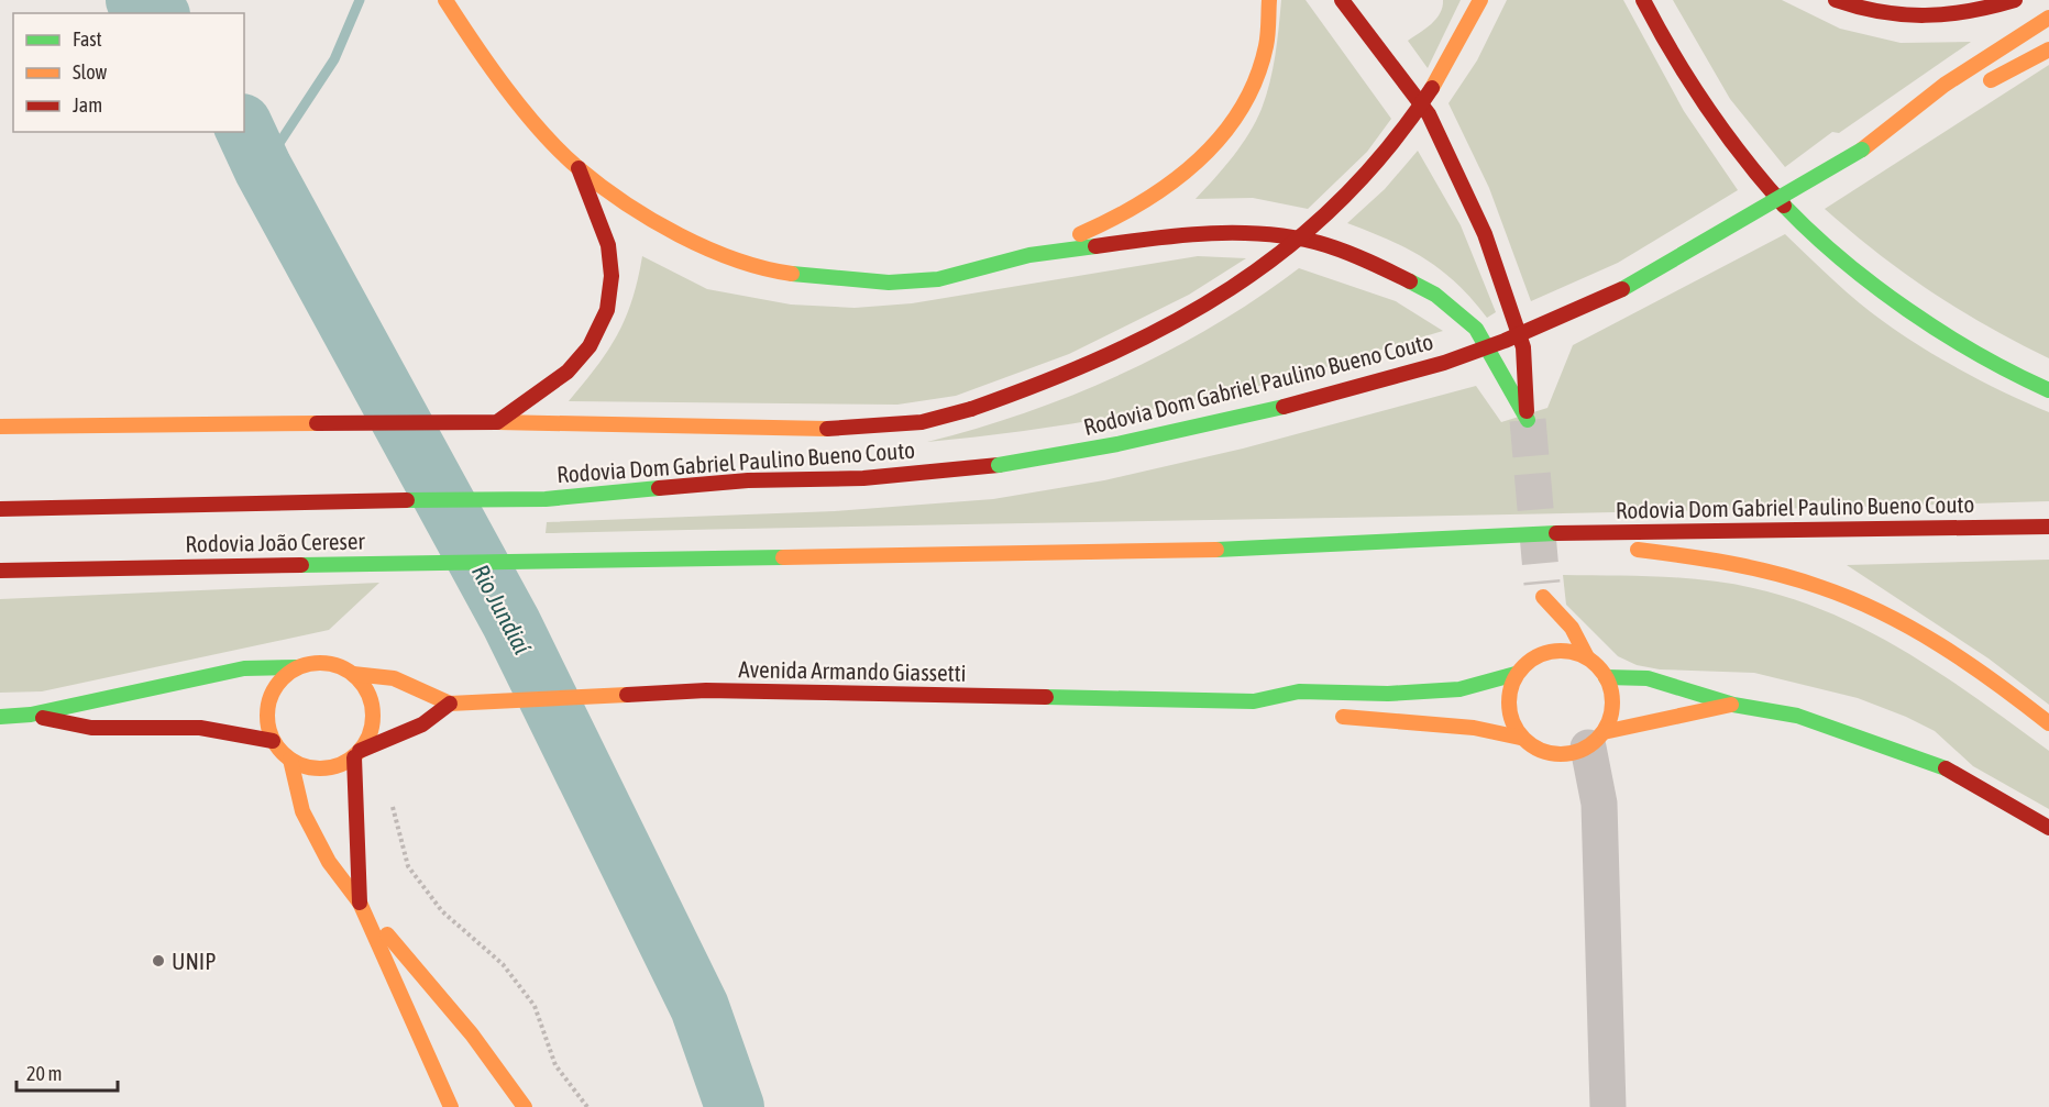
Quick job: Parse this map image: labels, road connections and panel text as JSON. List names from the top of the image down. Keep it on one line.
{"streets":{"main road":["Rodovia Dom Gabriel Paulino Bueno Couto","Rodovia João Cereser","Avenida Armando Giassetti"]},"crossings":[["Rodovia Dom Gabriel Paulino Bueno Couto","Rodovia João Cereser"]],"water":["Rio Jundiaí"],"places":["UNIP"],"legend":["Fast","Slow","Jam"],"scale_bar":"20 m"}
